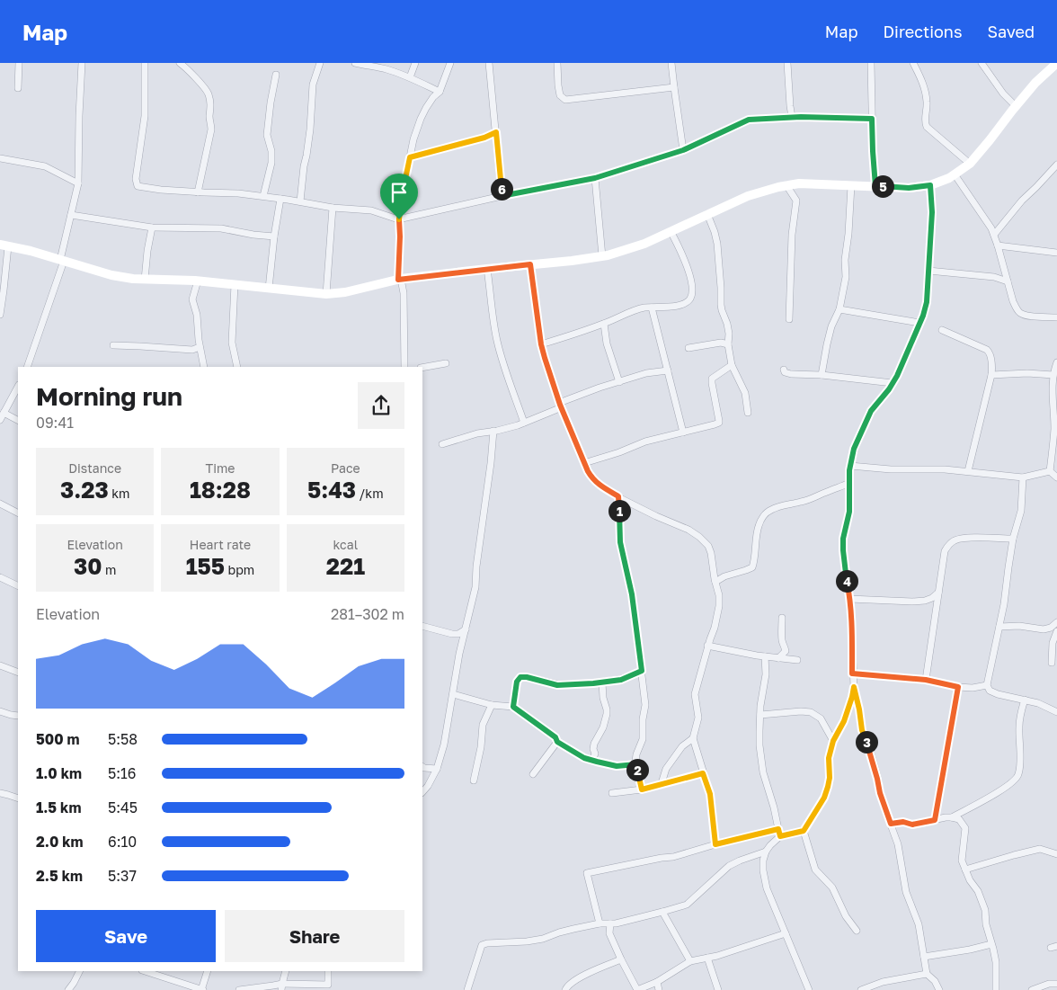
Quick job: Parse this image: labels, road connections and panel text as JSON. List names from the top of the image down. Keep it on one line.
{"page":{"header":"Map","nav":["Map","Directions","Saved"],"pins":["5","6","1","4","3","2"],"heading":["Morning run","09:41"],"stats":[["Distance","3.23 km"],["Time","18:28"],["Pace","5:43 /km"],["Elevation","30 m"],["Heart rate","155 bpm"],["kcal","221"]],"chart":["Elevation","281–302 m"],"list":[{"name":"500 m","note":"5:58"},{"name":"1.0 km","note":"5:16"},{"name":"1.5 km","note":"5:45"},{"name":"2.0 km","note":"6:10"},{"name":"2.5 km","note":"5:37"}],"buttons":["Save","Share"]}}
